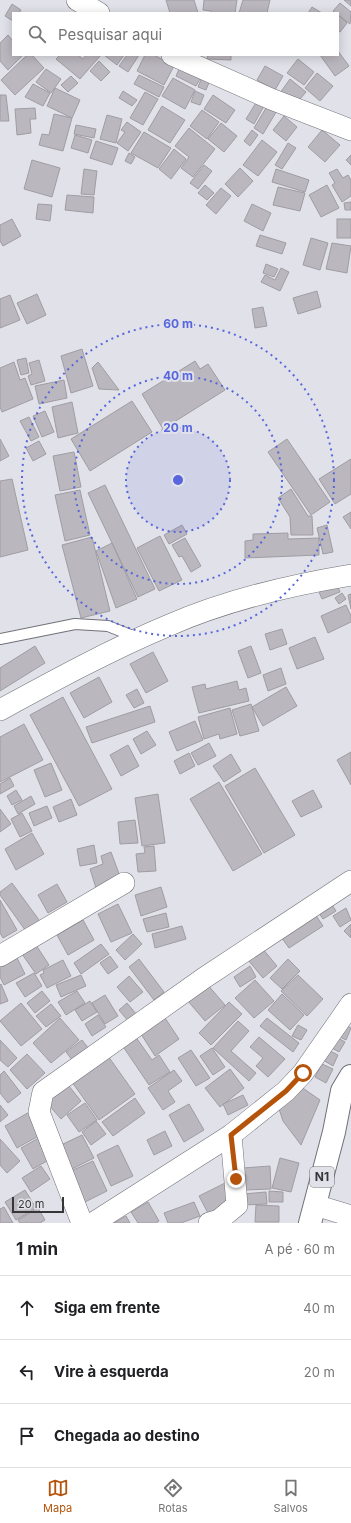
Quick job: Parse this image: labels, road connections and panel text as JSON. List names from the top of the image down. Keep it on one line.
{"streets":{"highway":["N1"]},"scale_bar":"20 m","page":{"search":"Pesquisar aqui","scale":"20 m","heading":["1 min","A pé · 60 m"],"list":[["Siga em frente","40 m"],["Vire à esquerda","20 m"],"Chegada ao destino"],"nav":["Mapa","Rotas","Salvos"]},"rings":["60 m","40 m","20 m"]}
